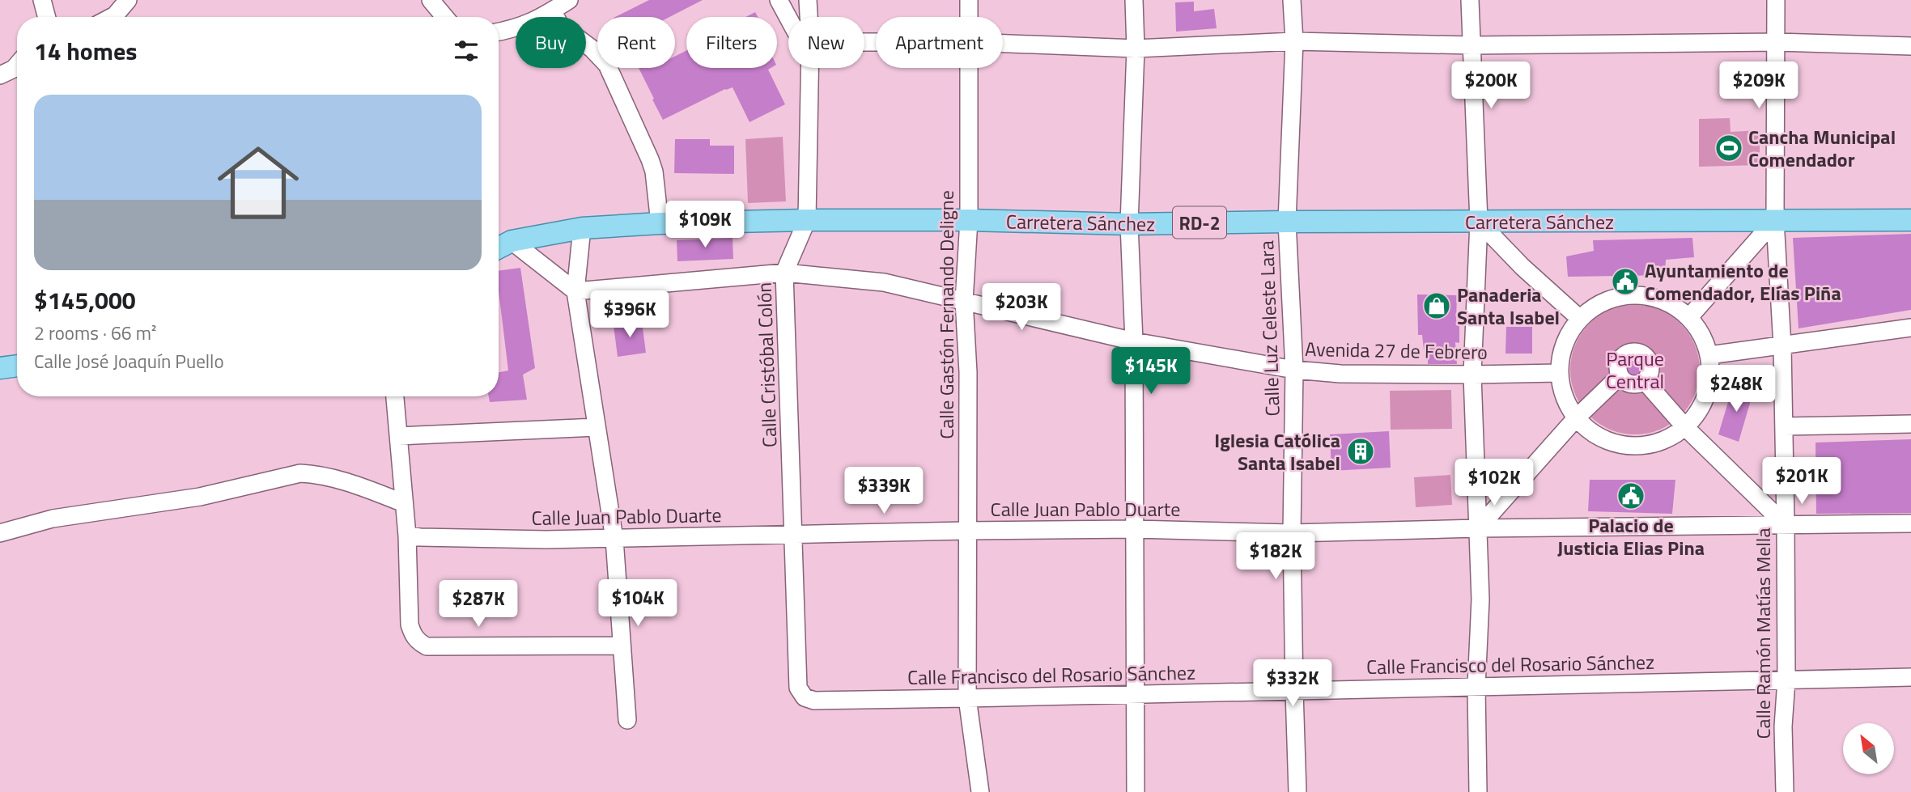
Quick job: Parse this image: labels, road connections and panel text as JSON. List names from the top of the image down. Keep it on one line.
{"streets":{"main road":["Carretera Sánchez","RD-2"],"street":["Calle Gastón Fernando Deligne","Calle Luz Celeste Lara","Avenida 27 de Febrero","Calle Cristóbal Colón","Calle Juan Pablo Duarte","Calle Ramón Matías Mella","Calle Francisco del Rosario Sánchez"]},"crossings":[["Carretera Sánchez","Calle Gastón Fernando Deligne"],["Carretera Sánchez","Calle Luz Celeste Lara"],["Carretera Sánchez","Calle Cristóbal Colón"],["Carretera Sánchez","Calle Ramón Matías Mella"],["Calle Gastón Fernando Deligne","Avenida 27 de Febrero"],["Calle Gastón Fernando Deligne","Calle Juan Pablo Duarte"],["Calle Gastón Fernando Deligne","Calle Francisco del Rosario Sánchez"],["Calle Luz Celeste Lara","Avenida 27 de Febrero"],["Calle Luz Celeste Lara","Calle Juan Pablo Duarte"],["Calle Luz Celeste Lara","Calle Francisco del Rosario Sánchez"],["Avenida 27 de Febrero","Calle Cristóbal Colón"],["Calle Cristóbal Colón","Calle Juan Pablo Duarte"],["Calle Cristóbal Colón","Calle Francisco del Rosario Sánchez"],["Calle Juan Pablo Duarte","Calle Ramón Matías Mella"],["Calle Ramón Matías Mella","Calle Francisco del Rosario Sánchez"]],"parks":["Parque Central"],"places":{"sports":["Cancha Municipal Comendador"],"public building":["Ayuntamiento de Comendador, Elías Piña","Palacio de Justicia Elias Pina"],"shop":["Panaderia Santa Isabel"],"building":["Iglesia Católica Santa Isabel"]},"north":"top left","page":{"chip":["Buy","Rent","Filters","New","Apartment"],"heading":"14 homes","price":["$200K","$209K","$109K","$203K","$396K","$145K","$248K","$201K","$102K","$339K","$182K","$104K","$287K","$332K"],"list":[{"name":"$145,000","note":"2 rooms · 66 m² · Calle José Joaquín Puello"}]}}
